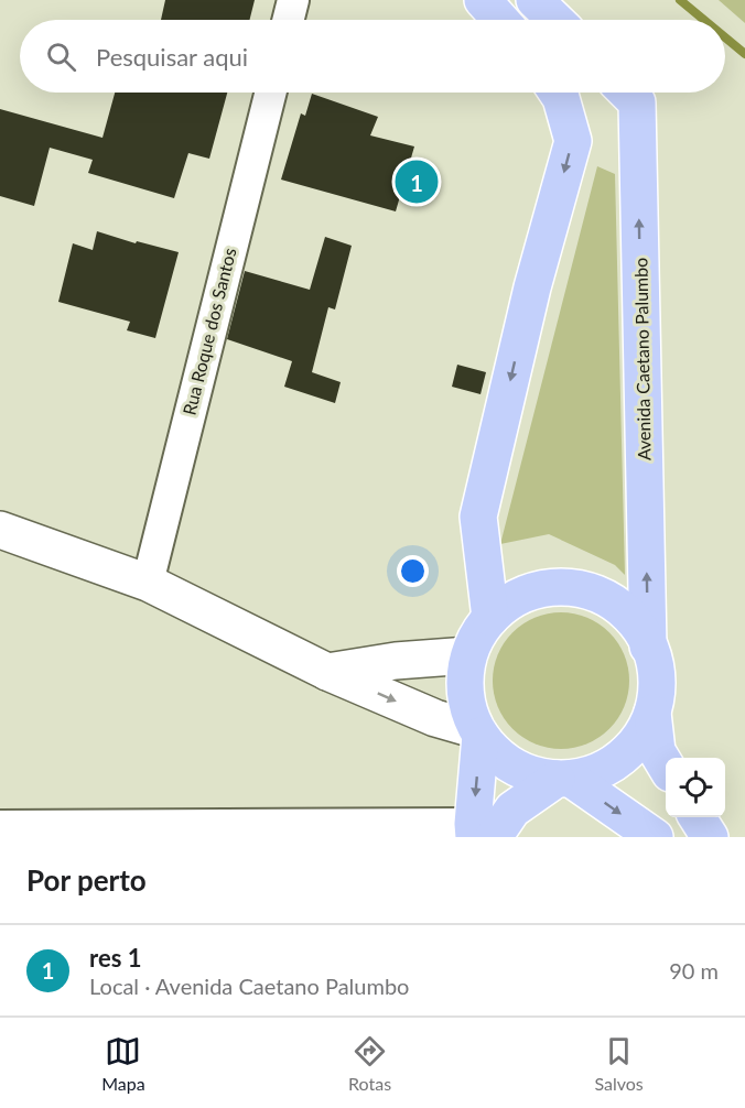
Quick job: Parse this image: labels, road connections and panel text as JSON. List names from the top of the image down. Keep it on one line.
{"streets":{"main road":["Avenida Caetano Palumbo"],"street":["Rua Roque dos Santos"]},"page":{"search":"Pesquisar aqui","pins":"1","heading":"Por perto","list":[{"mark":"1","name":"res 1","note":"Local · Avenida Caetano Palumbo","value":"90 m"}],"nav":["Mapa","Rotas","Salvos"]}}
